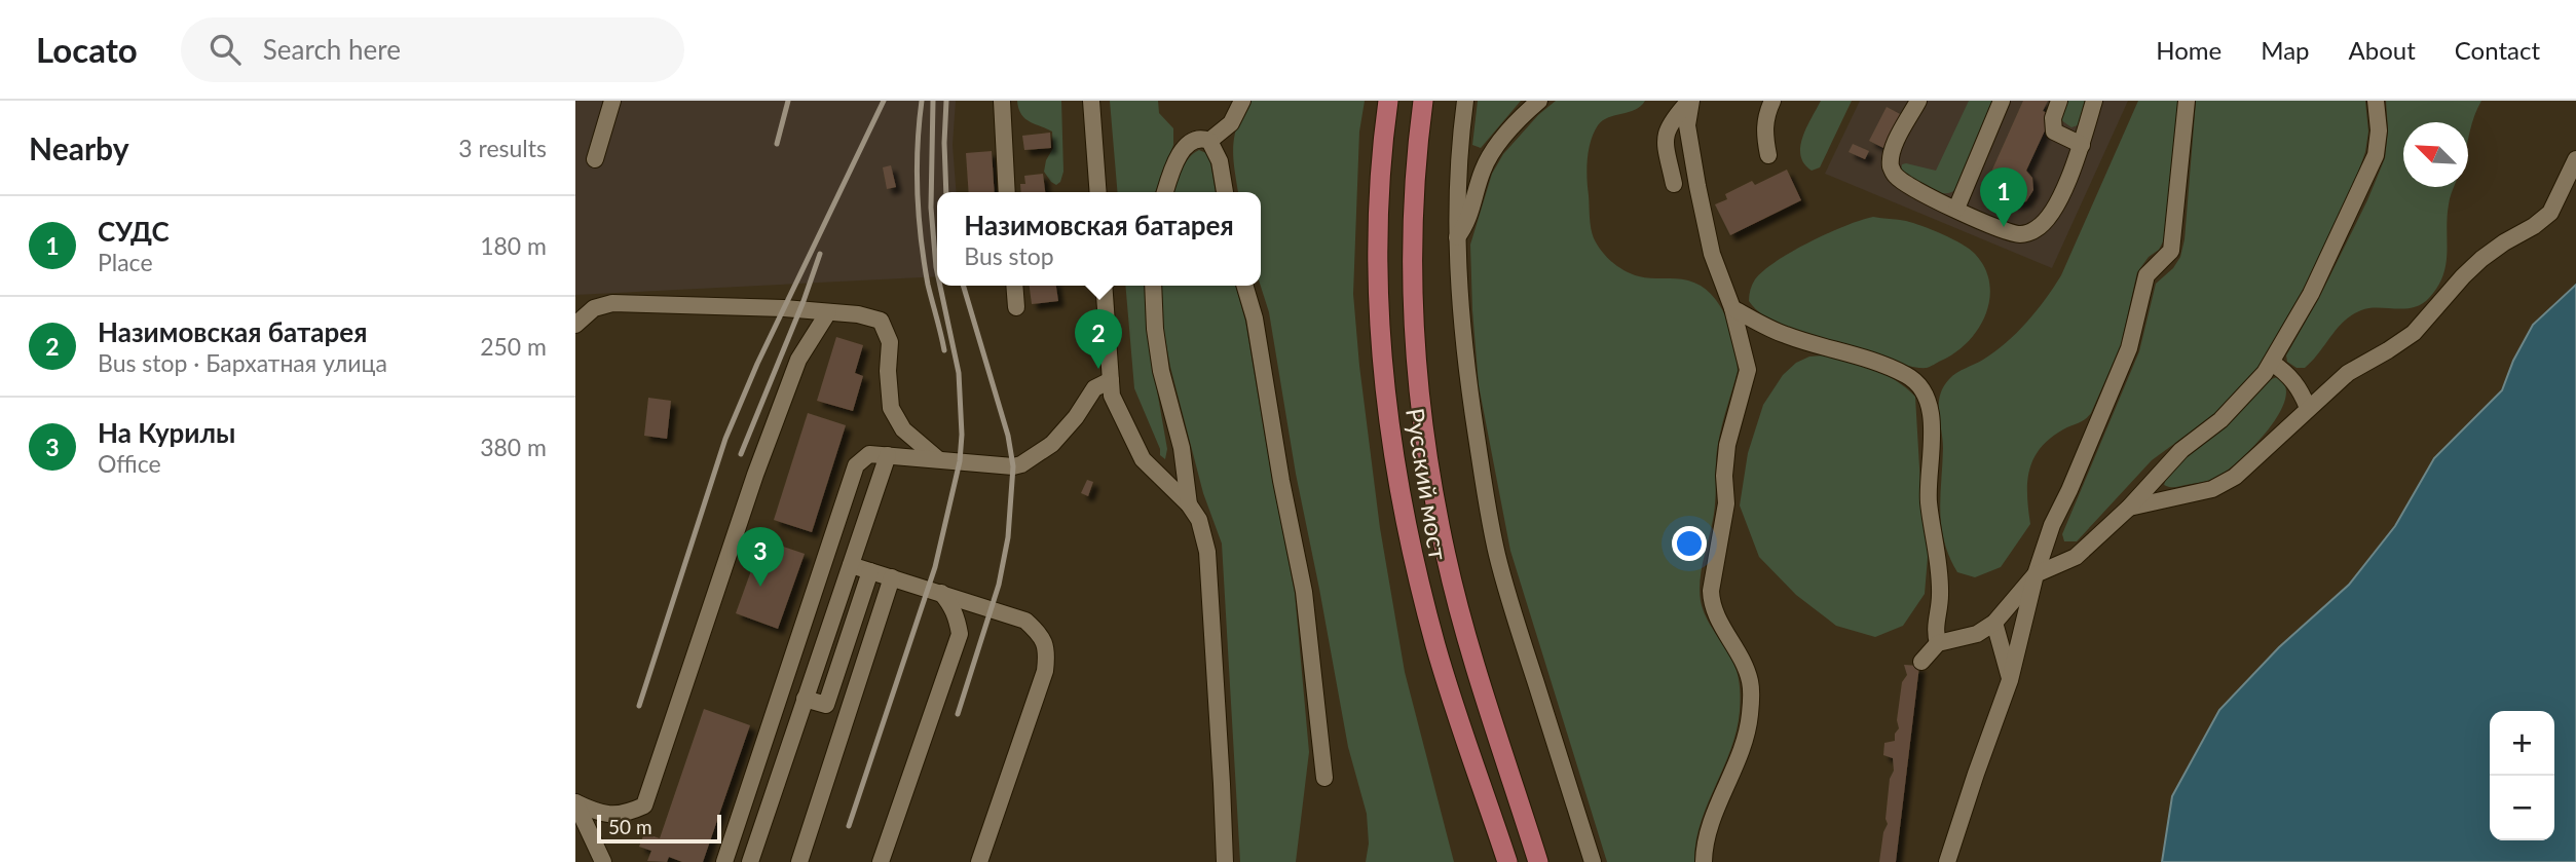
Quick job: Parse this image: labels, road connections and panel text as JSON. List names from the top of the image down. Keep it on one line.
{"streets":{"main road":["Русский мост"]},"scale_bar":"50 m","north":"top left","page":{"header":"Locato","search":"Search here","nav":["Home","Map","About","Contact"],"heading":["Nearby","3 results"],"pins":["1","2","3"],"popup":["Назимовская батарея","Bus stop"],"list":[{"mark":"1","name":"СУДС","note":"Place","value":"180 m"},{"mark":"2","name":"Назимовская батарея","note":"Bus stop · Бархатная улица","value":"250 m"},{"mark":"3","name":"На Курилы","note":"Office","value":"380 m"}],"map_buttons":["+","−"],"scale":"50 m"}}
